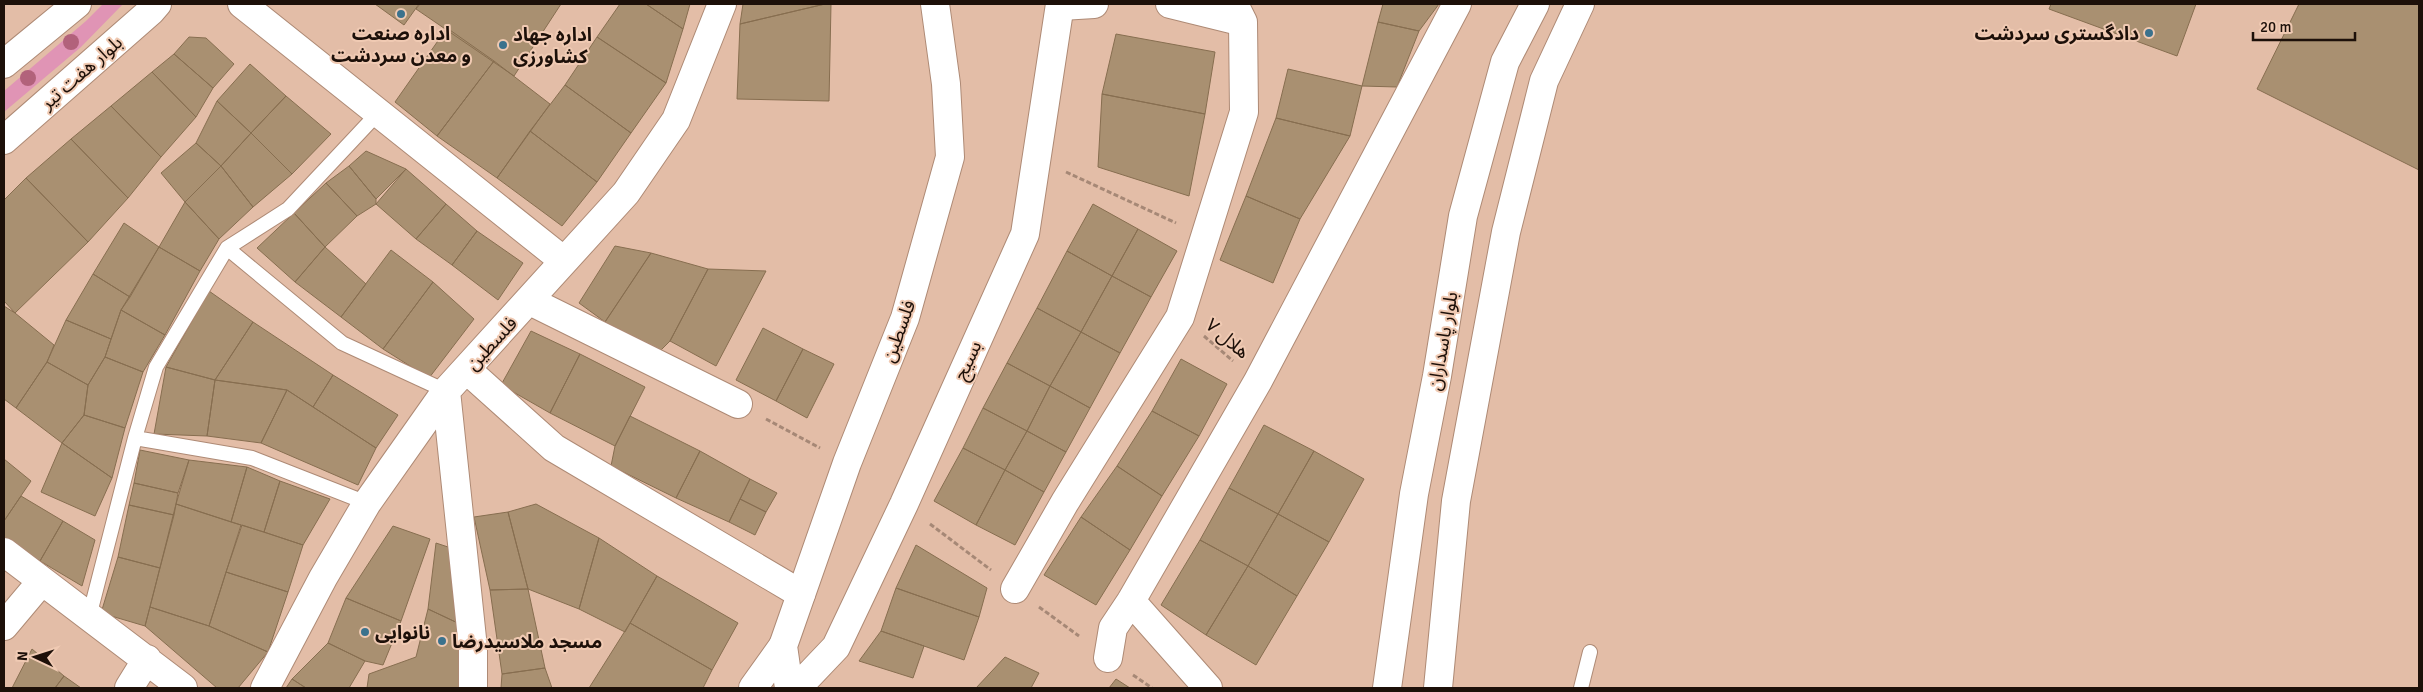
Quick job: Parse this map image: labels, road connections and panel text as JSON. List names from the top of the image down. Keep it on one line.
{"streets":{"street":["بلوار هفت تیر","فلسطین","بلوار پاسداران","بسیج"],"path":["هلال ۷"]},"places":["اداره صنعت و معدن سردشت","دادگستری سردشت","اداره جهاد کشاورزی","نانوایی","مسجد ملاسیدرضا"],"scale_bar":"20 m","north":"left"}
